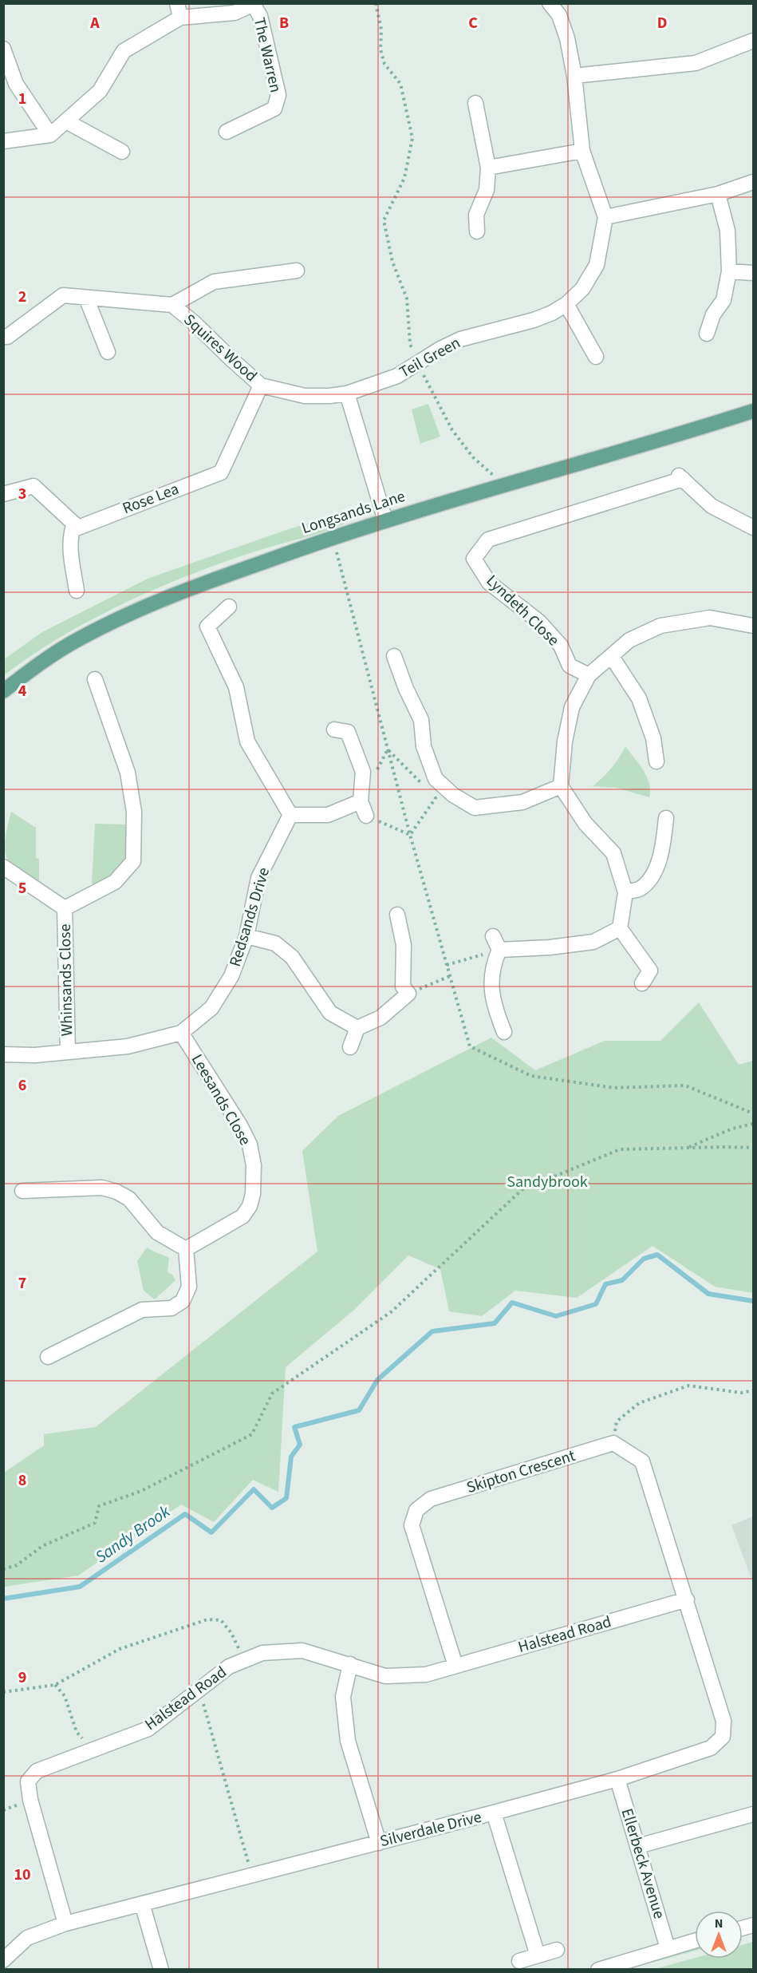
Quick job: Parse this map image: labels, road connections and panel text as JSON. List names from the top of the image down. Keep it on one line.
{"streets":{"main road":["Longsands Lane"],"street":["The Warren","Squires Wood","Teil Green","Rose Lea","Lyndeth Close","Redsands Drive","Whinsands Close","Leesands Close","Skipton Crescent","Halstead Road","Silverdale Drive","Ellerbeck Avenue"]},"crossings":[["Squires Wood","Teil Green"],["Squires Wood","Rose Lea"],["Redsands Drive","Whinsands Close"],["Redsands Drive","Leesands Close"],["Skipton Crescent","Halstead Road"],["Halstead Road","Silverdale Drive"],["Silverdale Drive","Ellerbeck Avenue"]],"water":["Sandy Brook"],"parks":["Sandybrook"],"north":"top","grid":{"columns":["A","B","C","D"],"rows":["1","2","3","4","5","6","7","8","9","10"]}}
